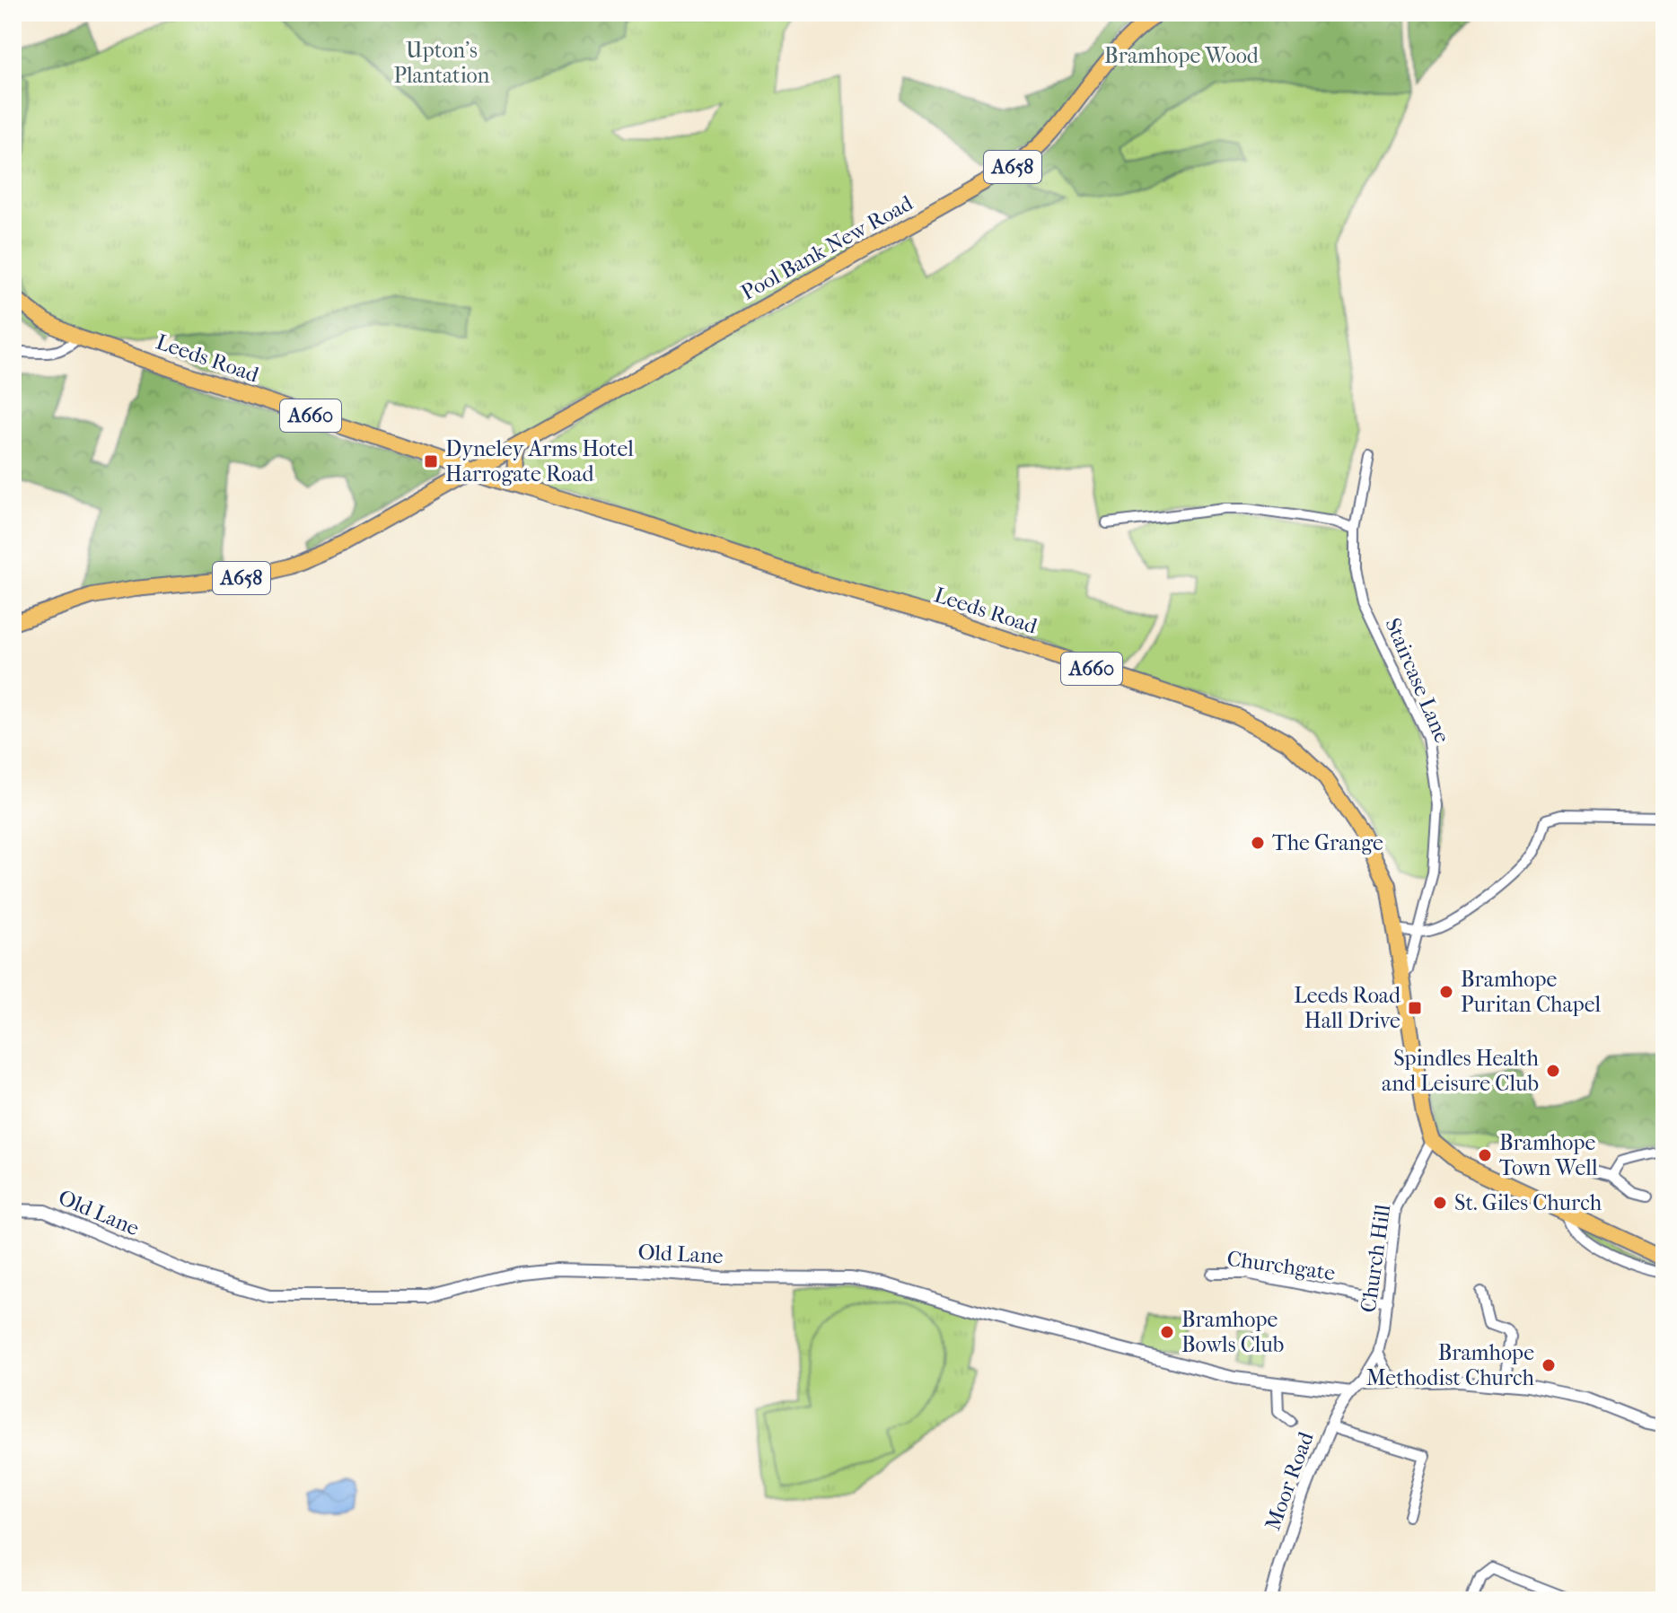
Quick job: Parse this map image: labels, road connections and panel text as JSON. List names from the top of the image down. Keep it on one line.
{"streets":{"highway":["A658","Pool Bank New Road","Leeds Road","A660"],"street":["Staircase Lane","Old Lane","Church Hill","Churchgate","Moor Road"]},"crossings":[["A658","Pool Bank New Road"],["A658","Leeds Road"],["Pool Bank New Road","Leeds Road"],["Leeds Road","Staircase Lane"],["Leeds Road","Church Hill"],["Old Lane","Moor Road"],["Church Hill","Churchgate"],["Church Hill","Moor Road"]],"parks":["Upton's Plantation","Bramhope Wood"],"places":{"transit":["Dyneley Arms Hotel Harrogate Road","Leeds Road Hall Drive"],"other":["The Grange","Bramhope Puritan Chapel","Spindles Health and Leisure Club","Bramhope Town Well","St. Giles Church","Bramhope Bowls Club","Bramhope Methodist Church"]}}
